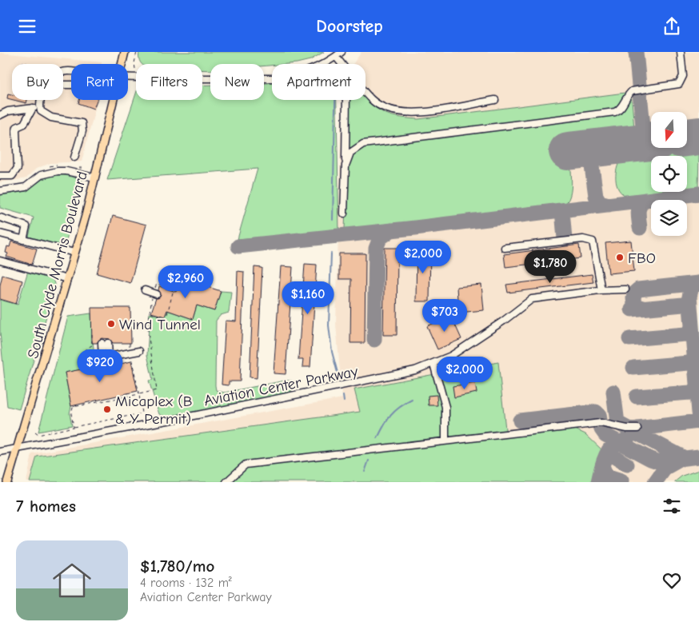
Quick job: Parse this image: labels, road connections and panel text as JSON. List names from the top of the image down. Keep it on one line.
{"streets":{"main road":["South Clyde Morris Boulevard"],"street":["Aviation Center Parkway"]},"crossings":[["South Clyde Morris Boulevard","Aviation Center Parkway"]],"places":["FBO","Wind Tunnel","Micaplex (B & Y Permit)"],"north":"bottom","page":{"header":"Doorstep","chip":["Buy","Rent","Filters","New","Apartment"],"price":["$2,000","$1,780","$2,960","$1,160","$703","$920","$2,000"],"heading":"7 homes","list":[{"name":"$1,780/mo","note":"4 rooms · 132 m² · Aviation Center Parkway"}]}}
